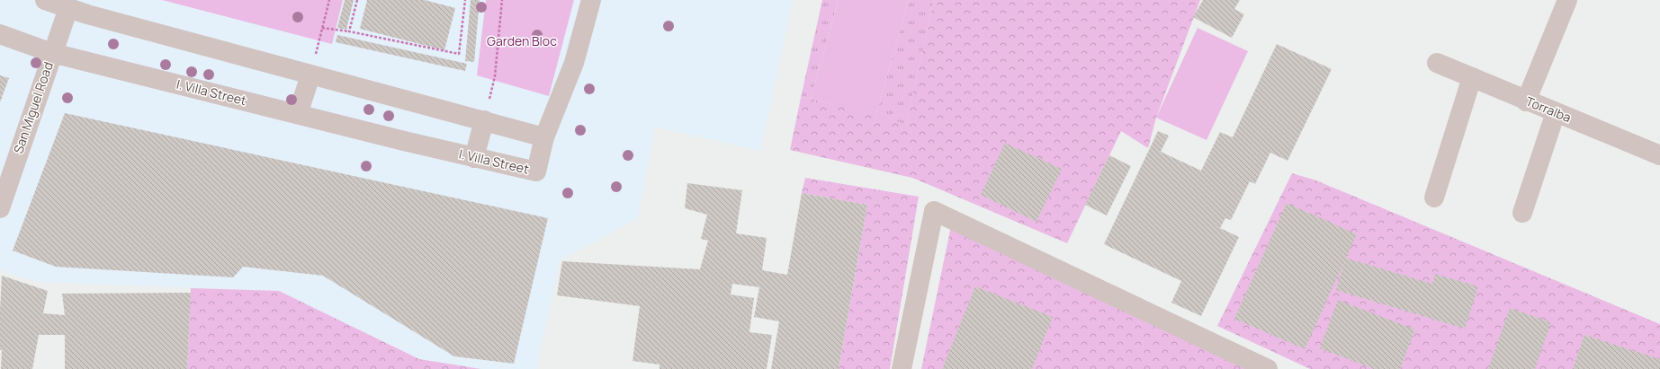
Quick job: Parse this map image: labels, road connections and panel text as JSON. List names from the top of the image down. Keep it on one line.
{"streets":{"street":["I. Villa Street","San Miguel Road","Torralba"]},"crossings":[["I. Villa Street","San Miguel Road"]],"parks":["Garden Bloc"]}
